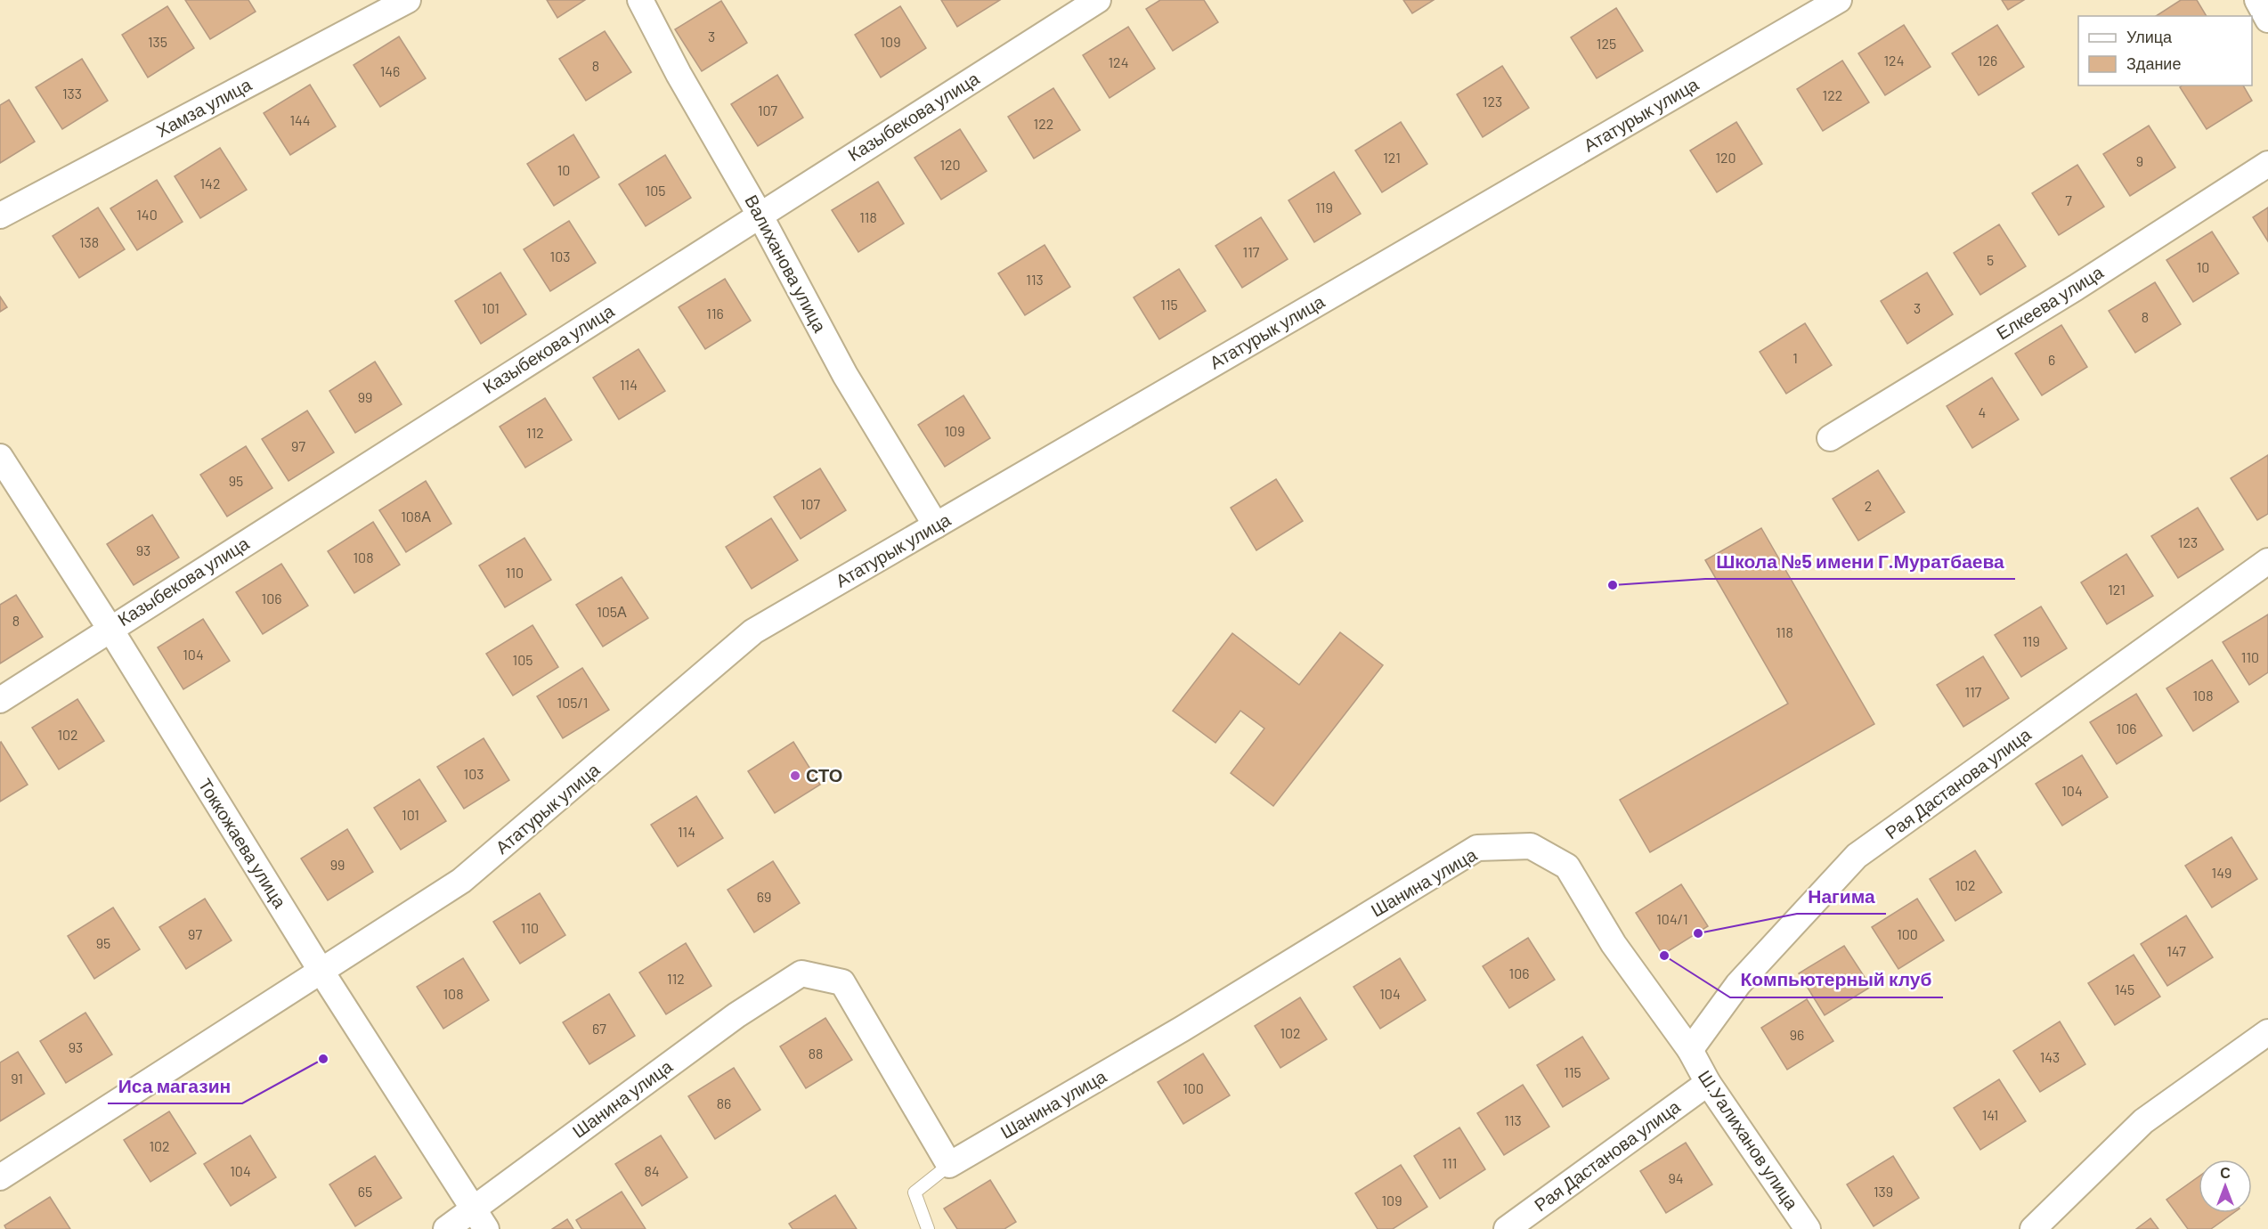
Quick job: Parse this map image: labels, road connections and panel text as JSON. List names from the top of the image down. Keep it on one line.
{"streets":{"street":["Хамза улица","Ататурык улица","Казыбекова улица","Валиханова улица","Елкеева улица","Рая Дастанова улица","Токкожаева улица","Шанина улица","Ш.Уалиханов улица"]},"crossings":[["Ататурык улица","Валиханова улица"],["Ататурык улица","Токкожаева улица"],["Казыбекова улица","Валиханова улица"],["Казыбекова улица","Токкожаева улица"],["Рая Дастанова улица","Шанина улица"],["Рая Дастанова улица","Ш.Уалиханов улица"],["Токкожаева улица","Шанина улица"],["Шанина улица","Ш.Уалиханов улица"]],"places":["Школа №5 имени Г.Муратбаева","СТО","Нагима","Компьютерный клуб","Иса магазин"],"house_numbers":["3","135","109","125","124","126","124","8","146","133","122","123","107","144","122","121","120","9","120","10","142","105","7","119","140","118","138","117","103","5","10","113","115","101","3","116","8","1","6","114","99","4","109","112","97","95","107","2","108А","123","93","108","110","121","106","105А","8","118","119","104","110","105","117","108","105/1","106","102","103","104","101","114","99","149","102","69","104/1","110","97","100","95","147","106","112","145","108","104","67","102","96","93","88","143","115","91","100","86","141","113","102","111","104","84","94","65","139","109"],"legend":["Улица","Здание"],"north":"top"}
